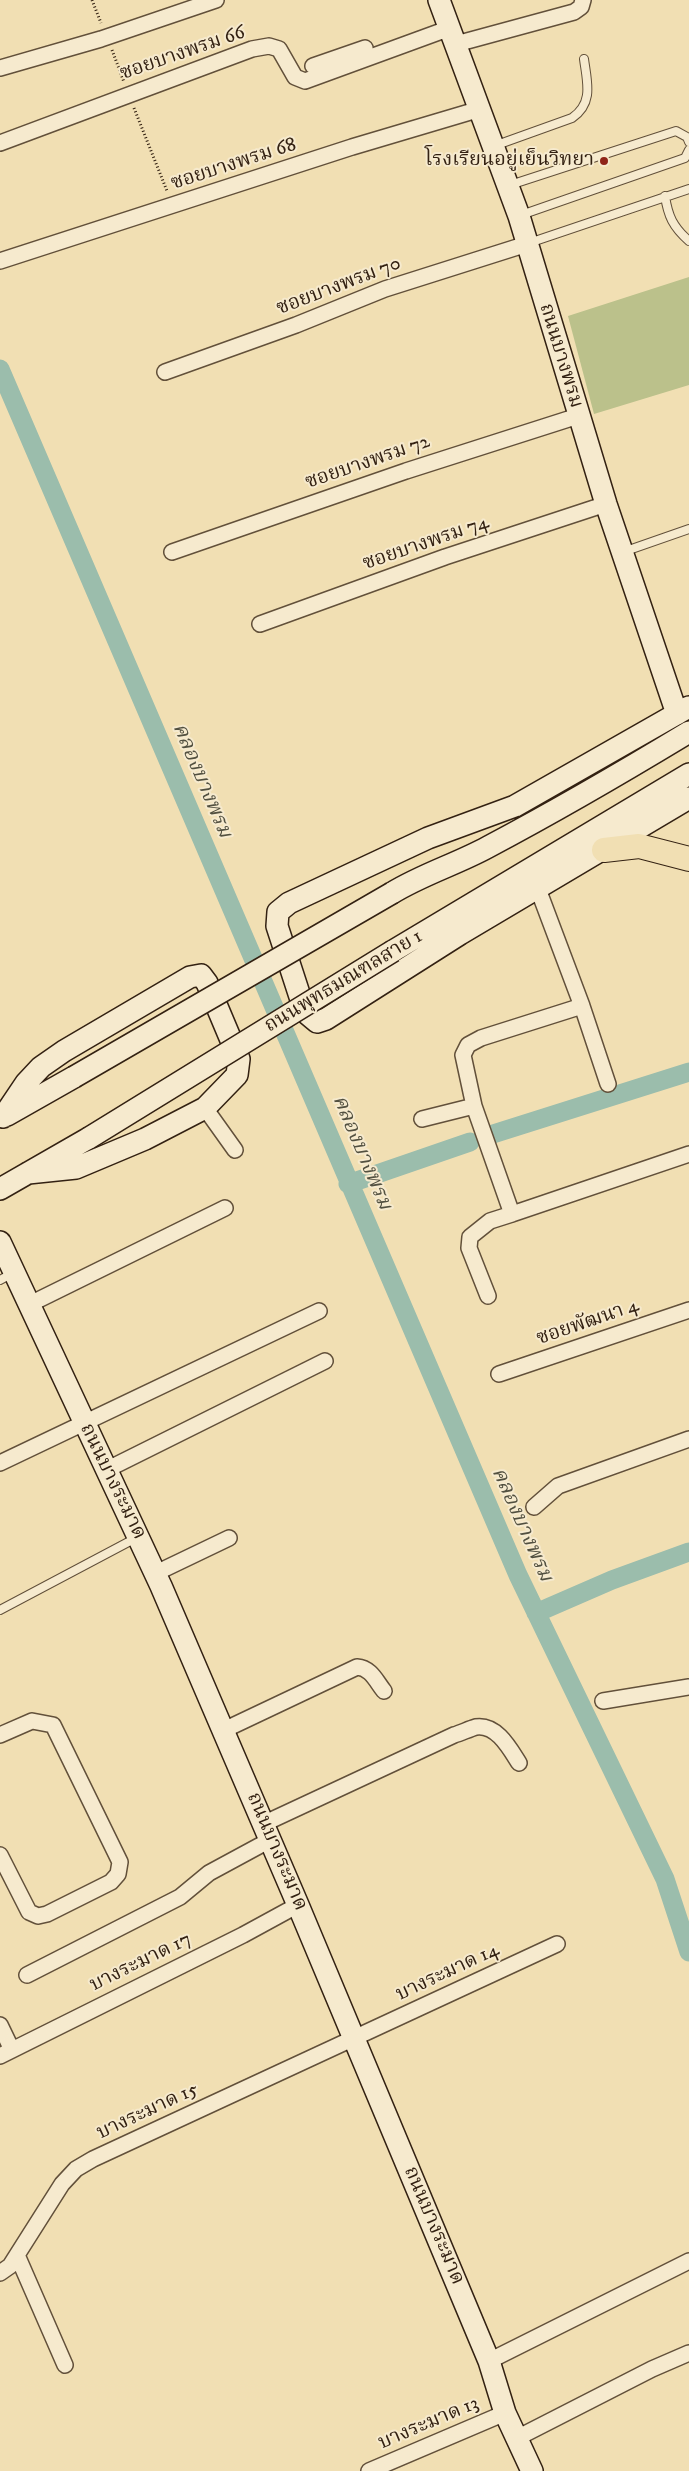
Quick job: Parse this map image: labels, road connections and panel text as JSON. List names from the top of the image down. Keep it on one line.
{"streets":{"main road":["ถนนบางพรม","ถนนพุทธมณฑลสาย 1","ถนนบางระมาด"],"street":["ซอยบางพรม 66","ซอยบางพรม 68","ซอยบางพรม 70","ซอยบางพรม 72","ซอยบางพรม 74","ซอยพัฒนา 4","บางระมาด 17","บางระมาด 14","บางระมาด 15","บางระมาด 13"]},"crossings":[["ซอยบางพรม 66","ถนนบางพรม"],["ซอยบางพรม 68","ถนนบางพรม"],["ซอยบางพรม 70","ถนนบางพรม"],["ถนนบางพรม","ซอยบางพรม 72"],["ถนนบางพรม","ซอยบางพรม 74"],["ถนนบางระมาด","บางระมาด 17"],["ถนนบางระมาด","บางระมาด 14"],["ถนนบางระมาด","บางระมาด 15"],["ถนนบางระมาด","บางระมาด 13"],["บางระมาด 14","บางระมาด 15"]],"water":["คลองบางพรม"],"places":["โรงเรียนอยู่เย็นวิทยา"]}
